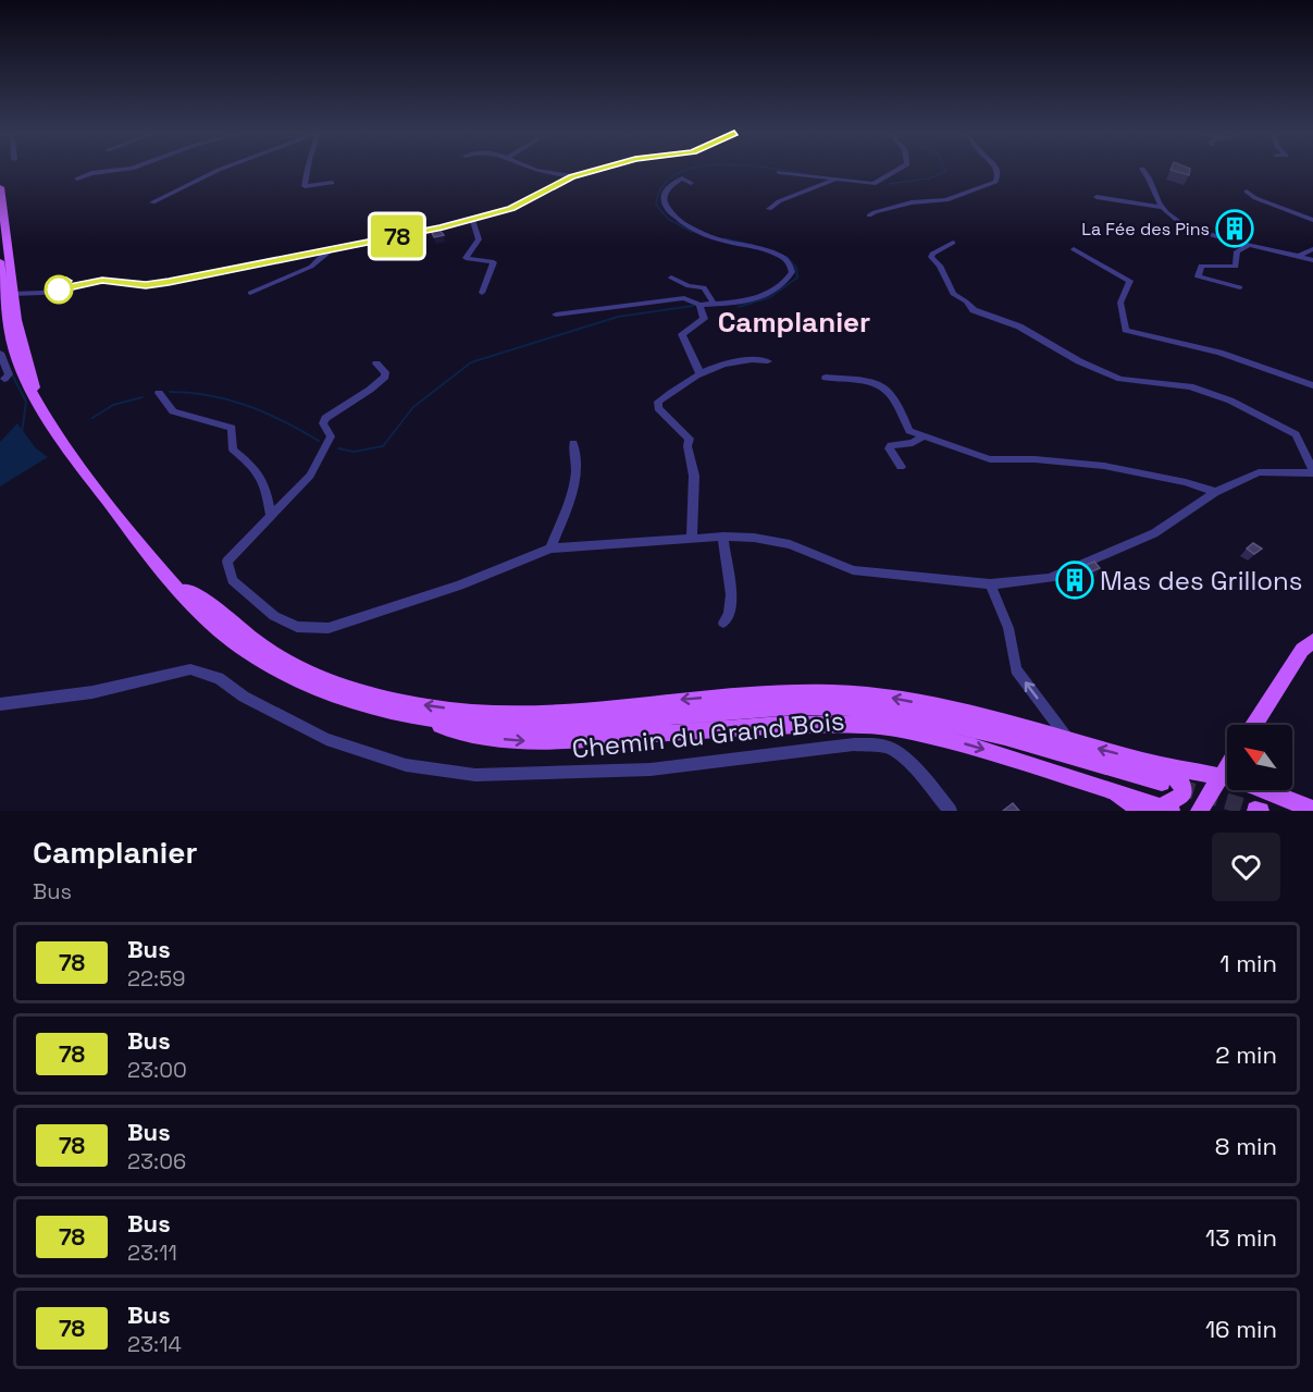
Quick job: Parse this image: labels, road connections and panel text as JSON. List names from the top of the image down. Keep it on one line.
{"streets":{"street":["Chemin du Grand Bois"]},"districts":["Camplanier"],"places":{"building":["La Fée des Pins","Mas des Grillons"]},"lines":["bus line 78"],"north":"top left","page":{"on_map":"78","heading":["Camplanier","Bus"],"list":[{"mark":"78","name":"Bus","note":"22:59","value":"1 min"},{"mark":"78","name":"Bus","note":"23:00","value":"2 min"},{"mark":"78","name":"Bus","note":"23:06","value":"8 min"},{"mark":"78","name":"Bus","note":"23:11","value":"13 min"},{"mark":"78","name":"Bus","note":"23:14","value":"16 min"}]}}
